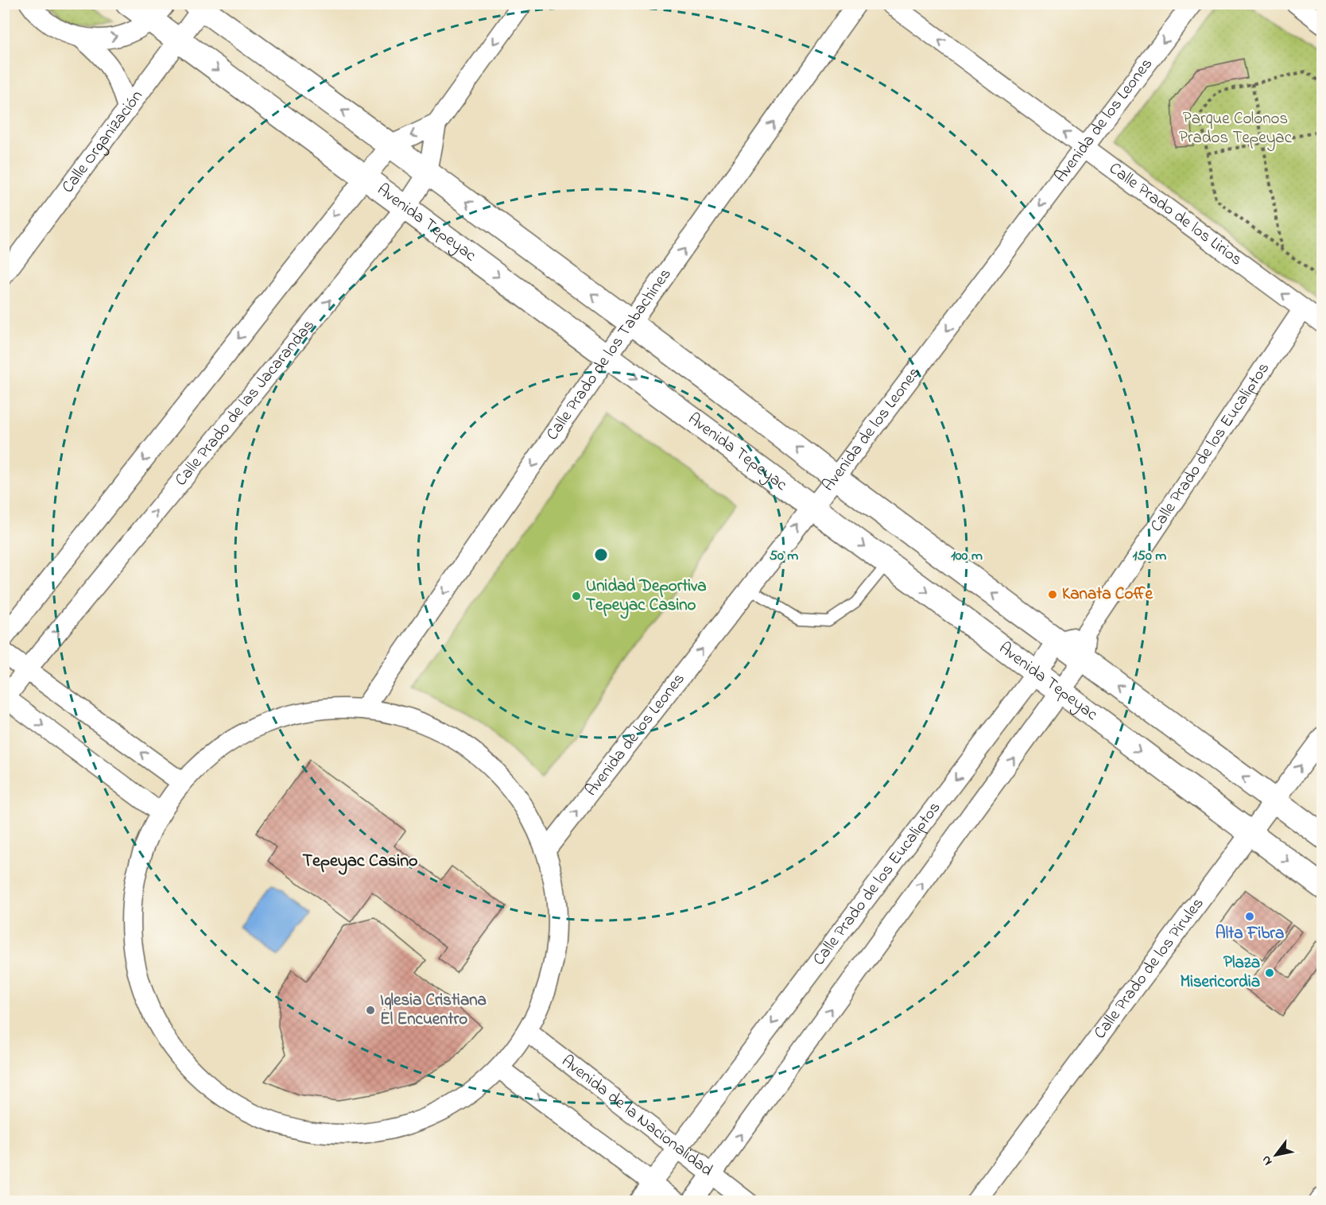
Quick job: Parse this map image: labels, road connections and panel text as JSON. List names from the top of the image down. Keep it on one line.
{"streets":{"street":["Avenida de los Leones","Calle Organización","Calle Prado de los Lirios","Avenida Tepeyac","Calle Prado de los Tabachines","Calle Prado de las Jacarandas","Calle Prado de los Eucaliptos","Calle Prado de los Pirules","Avenida de la Nacionalidad"]},"crossings":[["Avenida de los Leones","Calle Prado de los Lirios"],["Avenida de los Leones","Avenida Tepeyac"],["Calle Organización","Avenida Tepeyac"],["Calle Prado de los Lirios","Calle Prado de los Eucaliptos"],["Avenida Tepeyac","Calle Prado de los Tabachines"],["Avenida Tepeyac","Calle Prado de las Jacarandas"],["Avenida Tepeyac","Calle Prado de los Eucaliptos"],["Avenida Tepeyac","Calle Prado de los Pirules"],["Calle Prado de los Eucaliptos","Avenida de la Nacionalidad"]],"one_way":["Calle Prado de los Lirios"],"districts":["Tepeyac Casino"],"parks":["Parque Colonos Prados Tepeyac"],"places":["Kanata Coffe","Unidad Deportiva Tepeyac Casino","Alta Fibra","Plaza Misericordia","Iglesia Cristiana El Encuentro"],"north":"bottom left","rings":["50 m","100 m","150 m"]}
